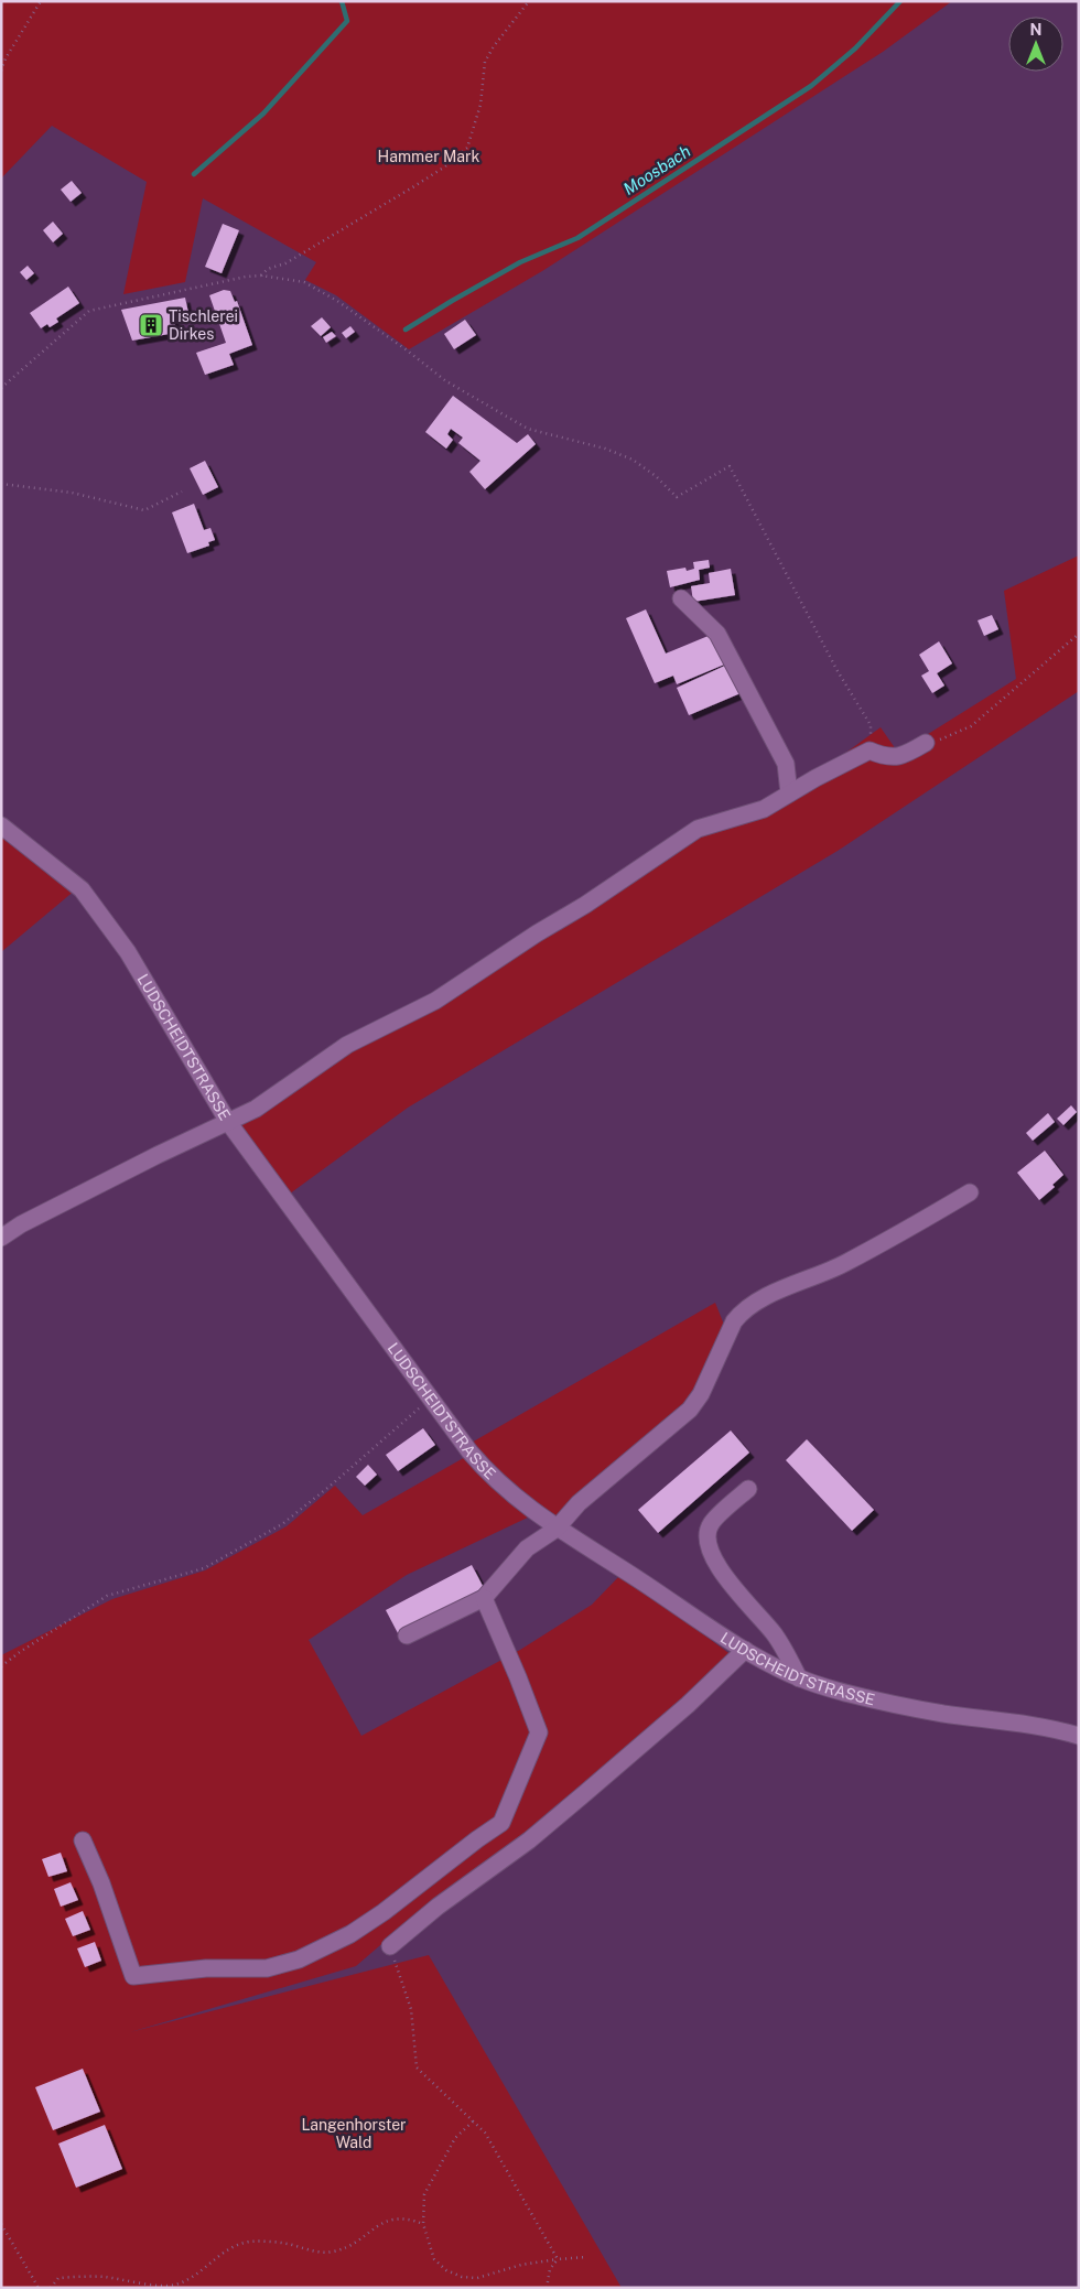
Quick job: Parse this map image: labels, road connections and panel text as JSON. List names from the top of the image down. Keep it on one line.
{"streets":{"street":["LUDSCHEIDTSTRASSE"]},"water":["Moosbach"],"parks":["Hammer Mark","Langenhorster Wald"],"places":{"building":["Tischlerei Dirkes"]},"north":"top"}
